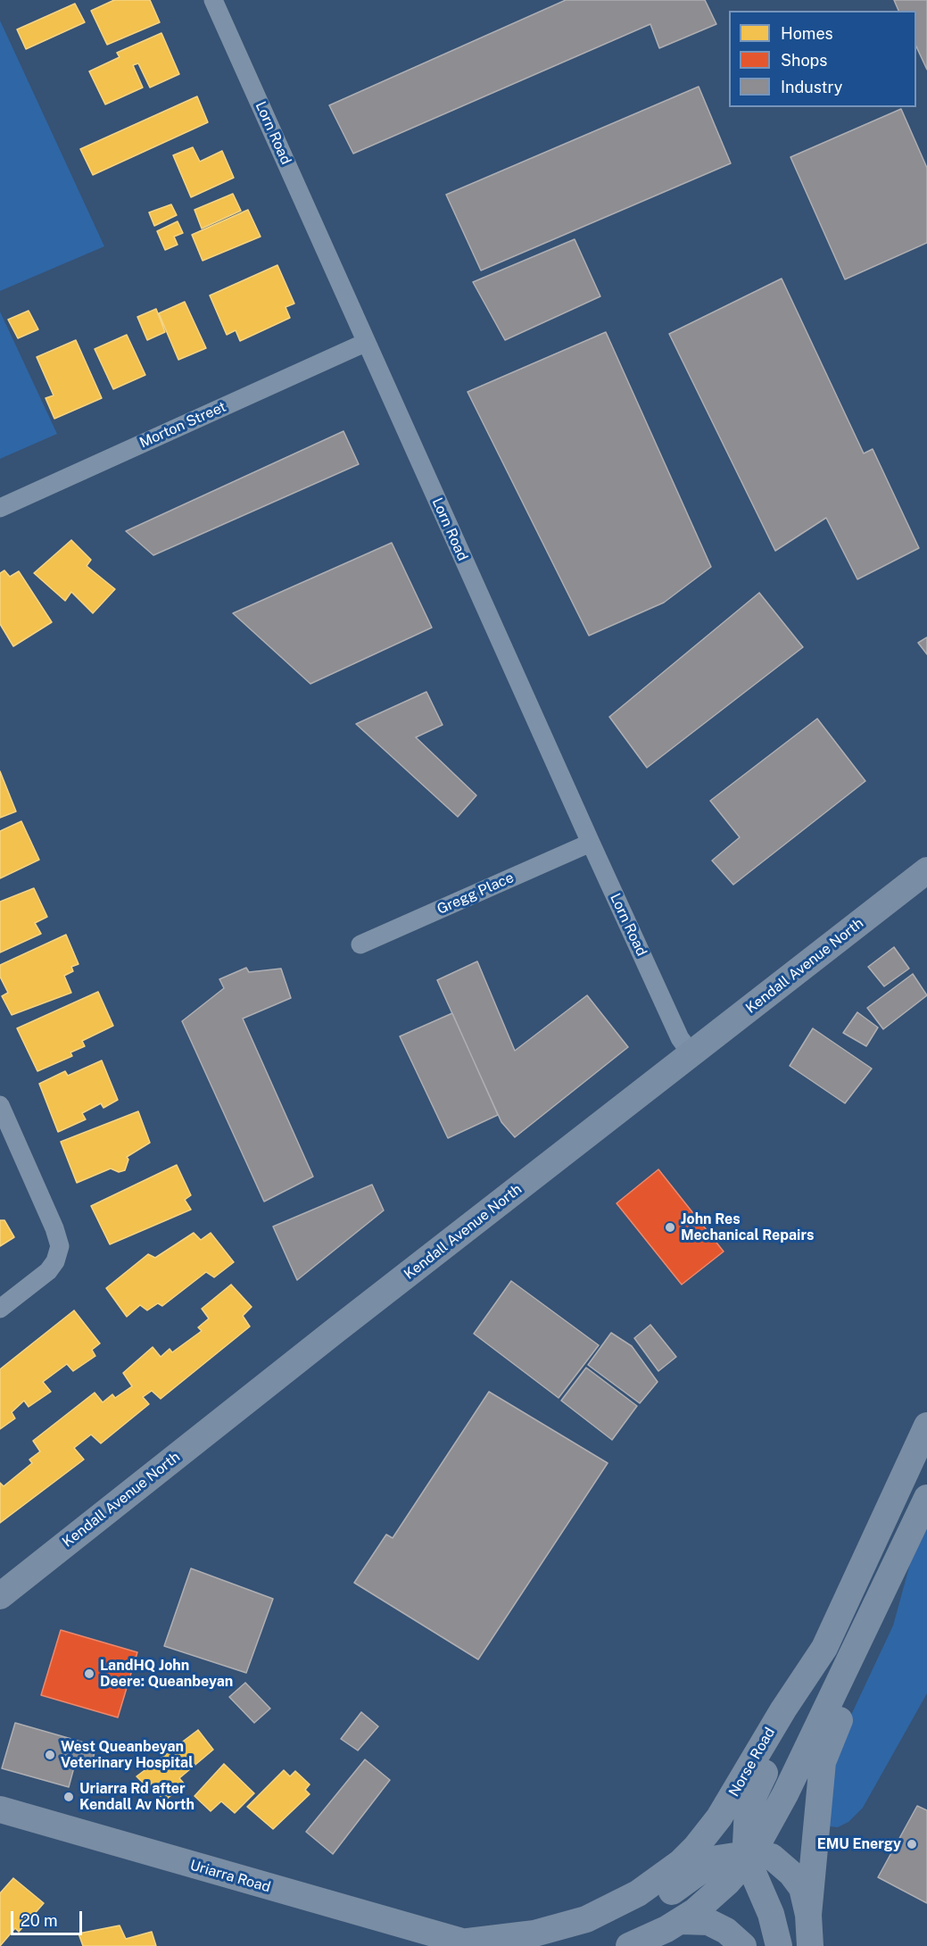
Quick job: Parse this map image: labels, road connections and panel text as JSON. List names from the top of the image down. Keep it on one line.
{"streets":{"main road":["Kendall Avenue North","Norse Road","Uriarra Road"],"street":["Lorn Road","Morton Street","Gregg Place"]},"crossings":[["Lorn Road","Morton Street"],["Lorn Road","Gregg Place"],["Lorn Road","Kendall Avenue North"],["Norse Road","Uriarra Road"]],"places":["John Res Mechanical Repairs","LandHQ John Deere: Queanbeyan","West Queanbeyan Veterinary Hospital","Uriarra Rd after Kendall Av North","EMU Energy"],"legend":["Homes","Shops","Industry"],"scale_bar":"20 m"}
